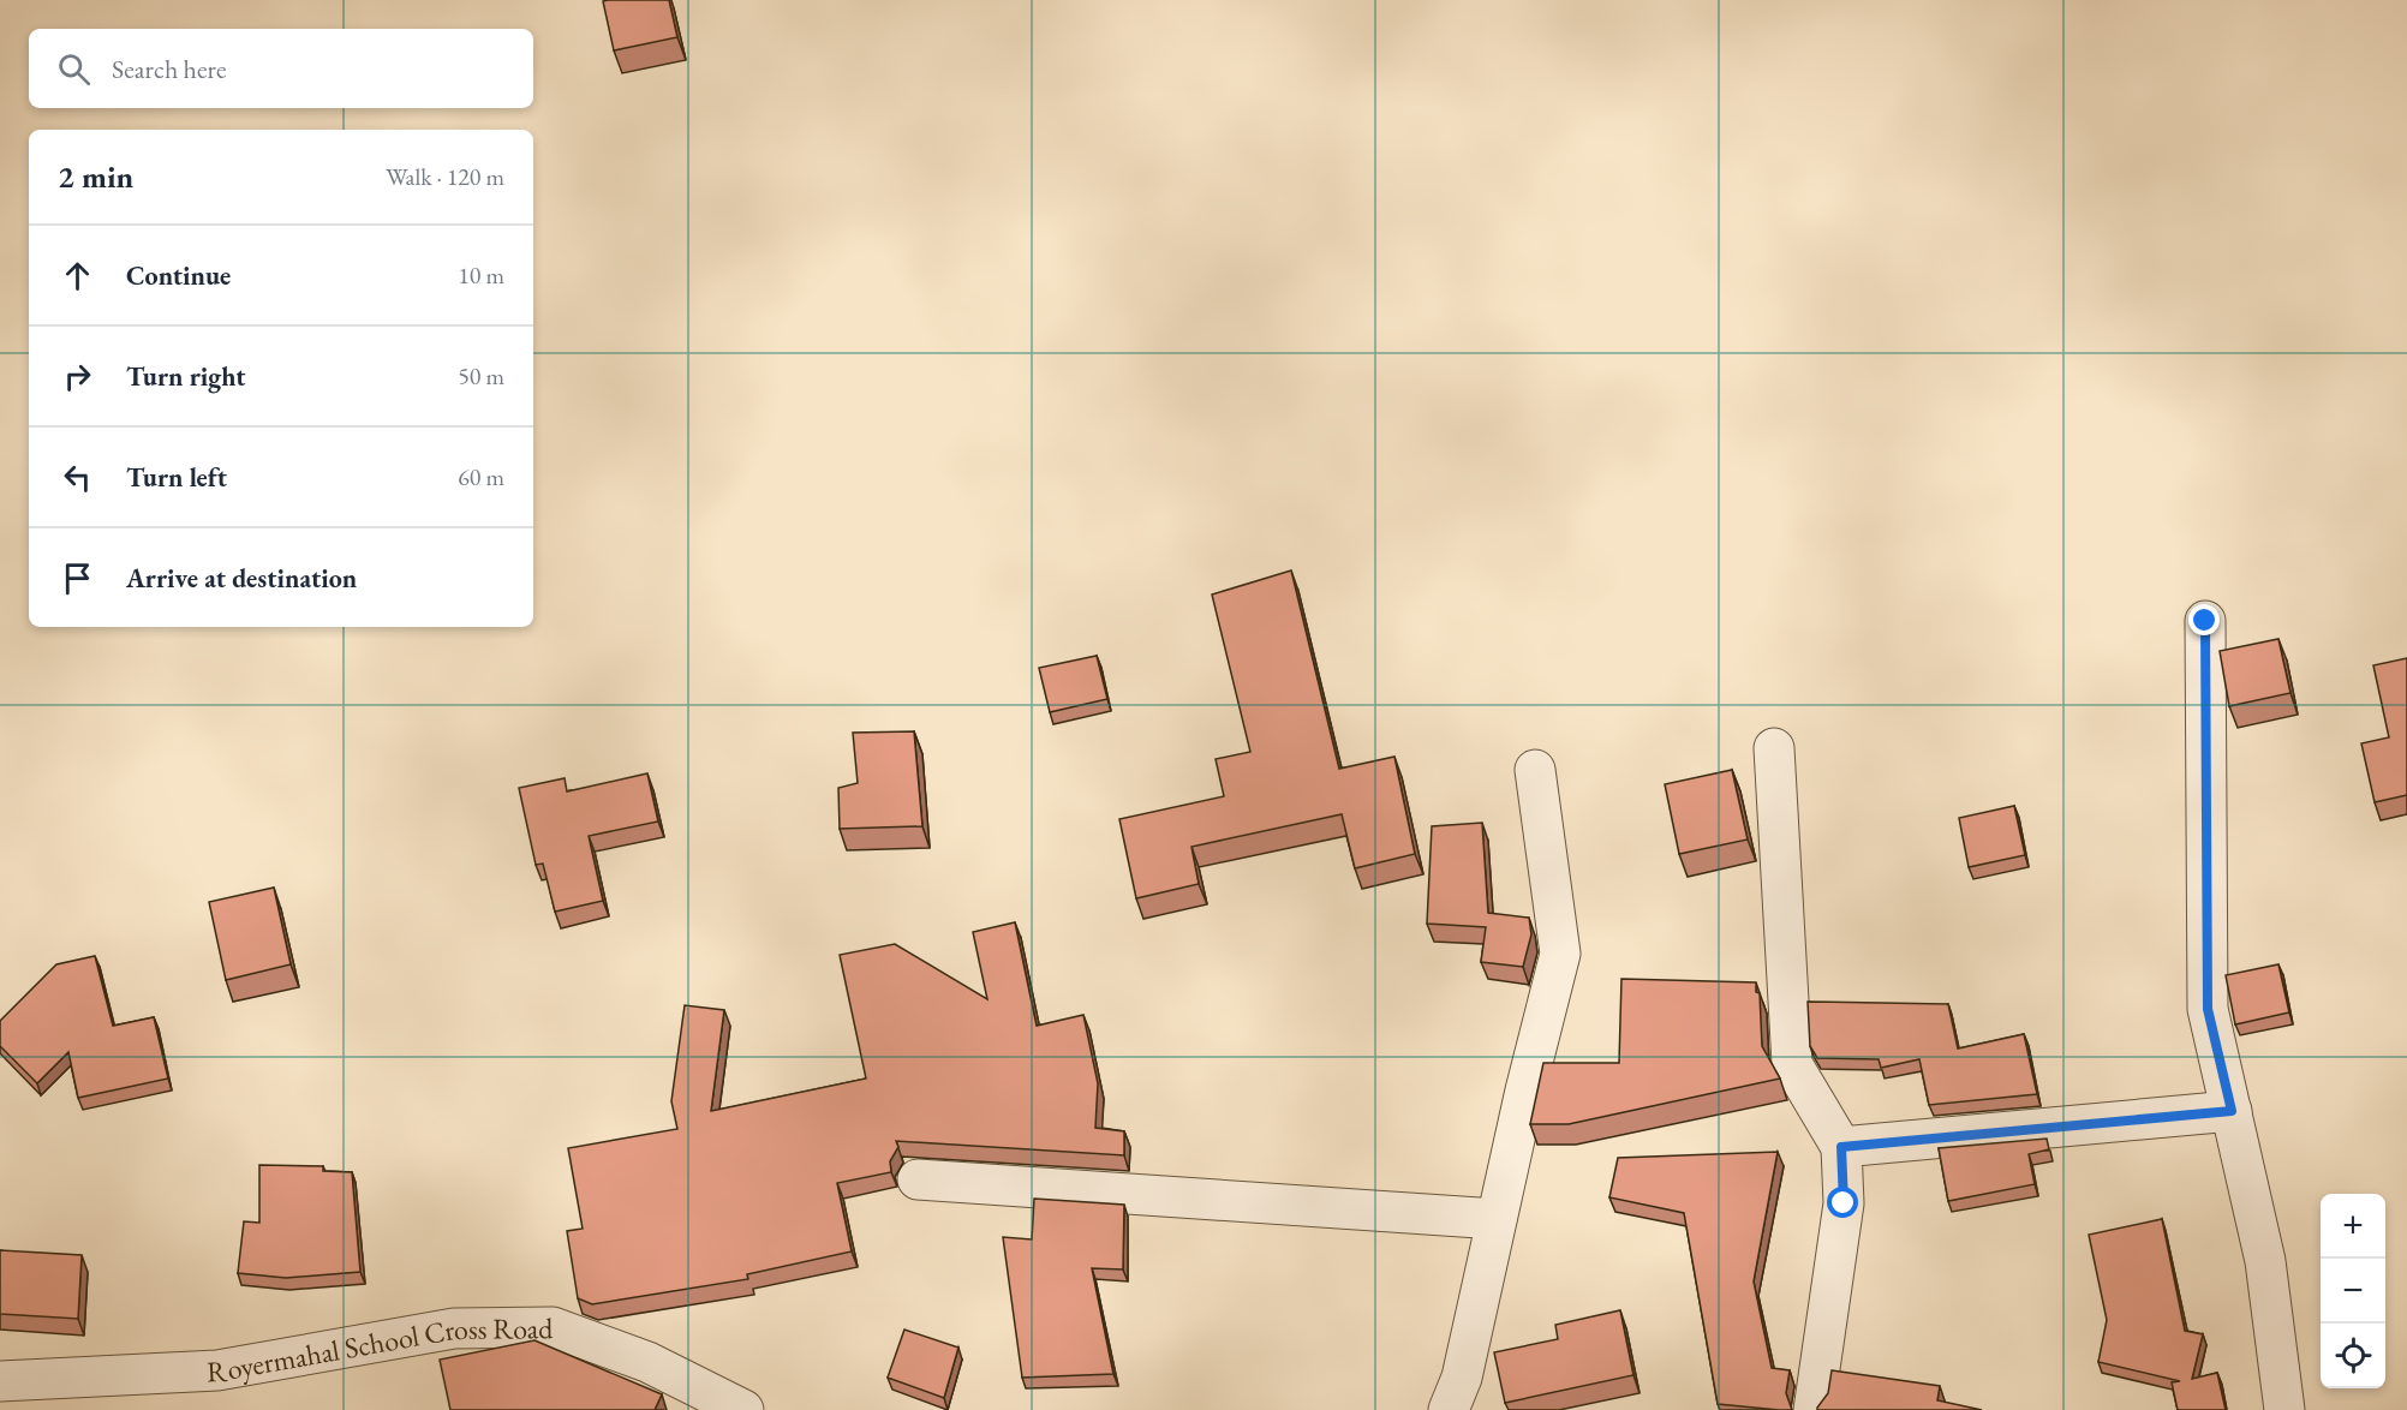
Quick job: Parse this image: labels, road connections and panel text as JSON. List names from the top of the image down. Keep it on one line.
{"streets":{"street":["Royermahal School Cross Road"]},"page":{"search":"Search here","heading":["2 min","Walk · 120 m"],"list":[["Continue","10 m"],["Turn right","50 m"],["Turn left","60 m"],"Arrive at destination"],"map_buttons":["+","−"]}}
